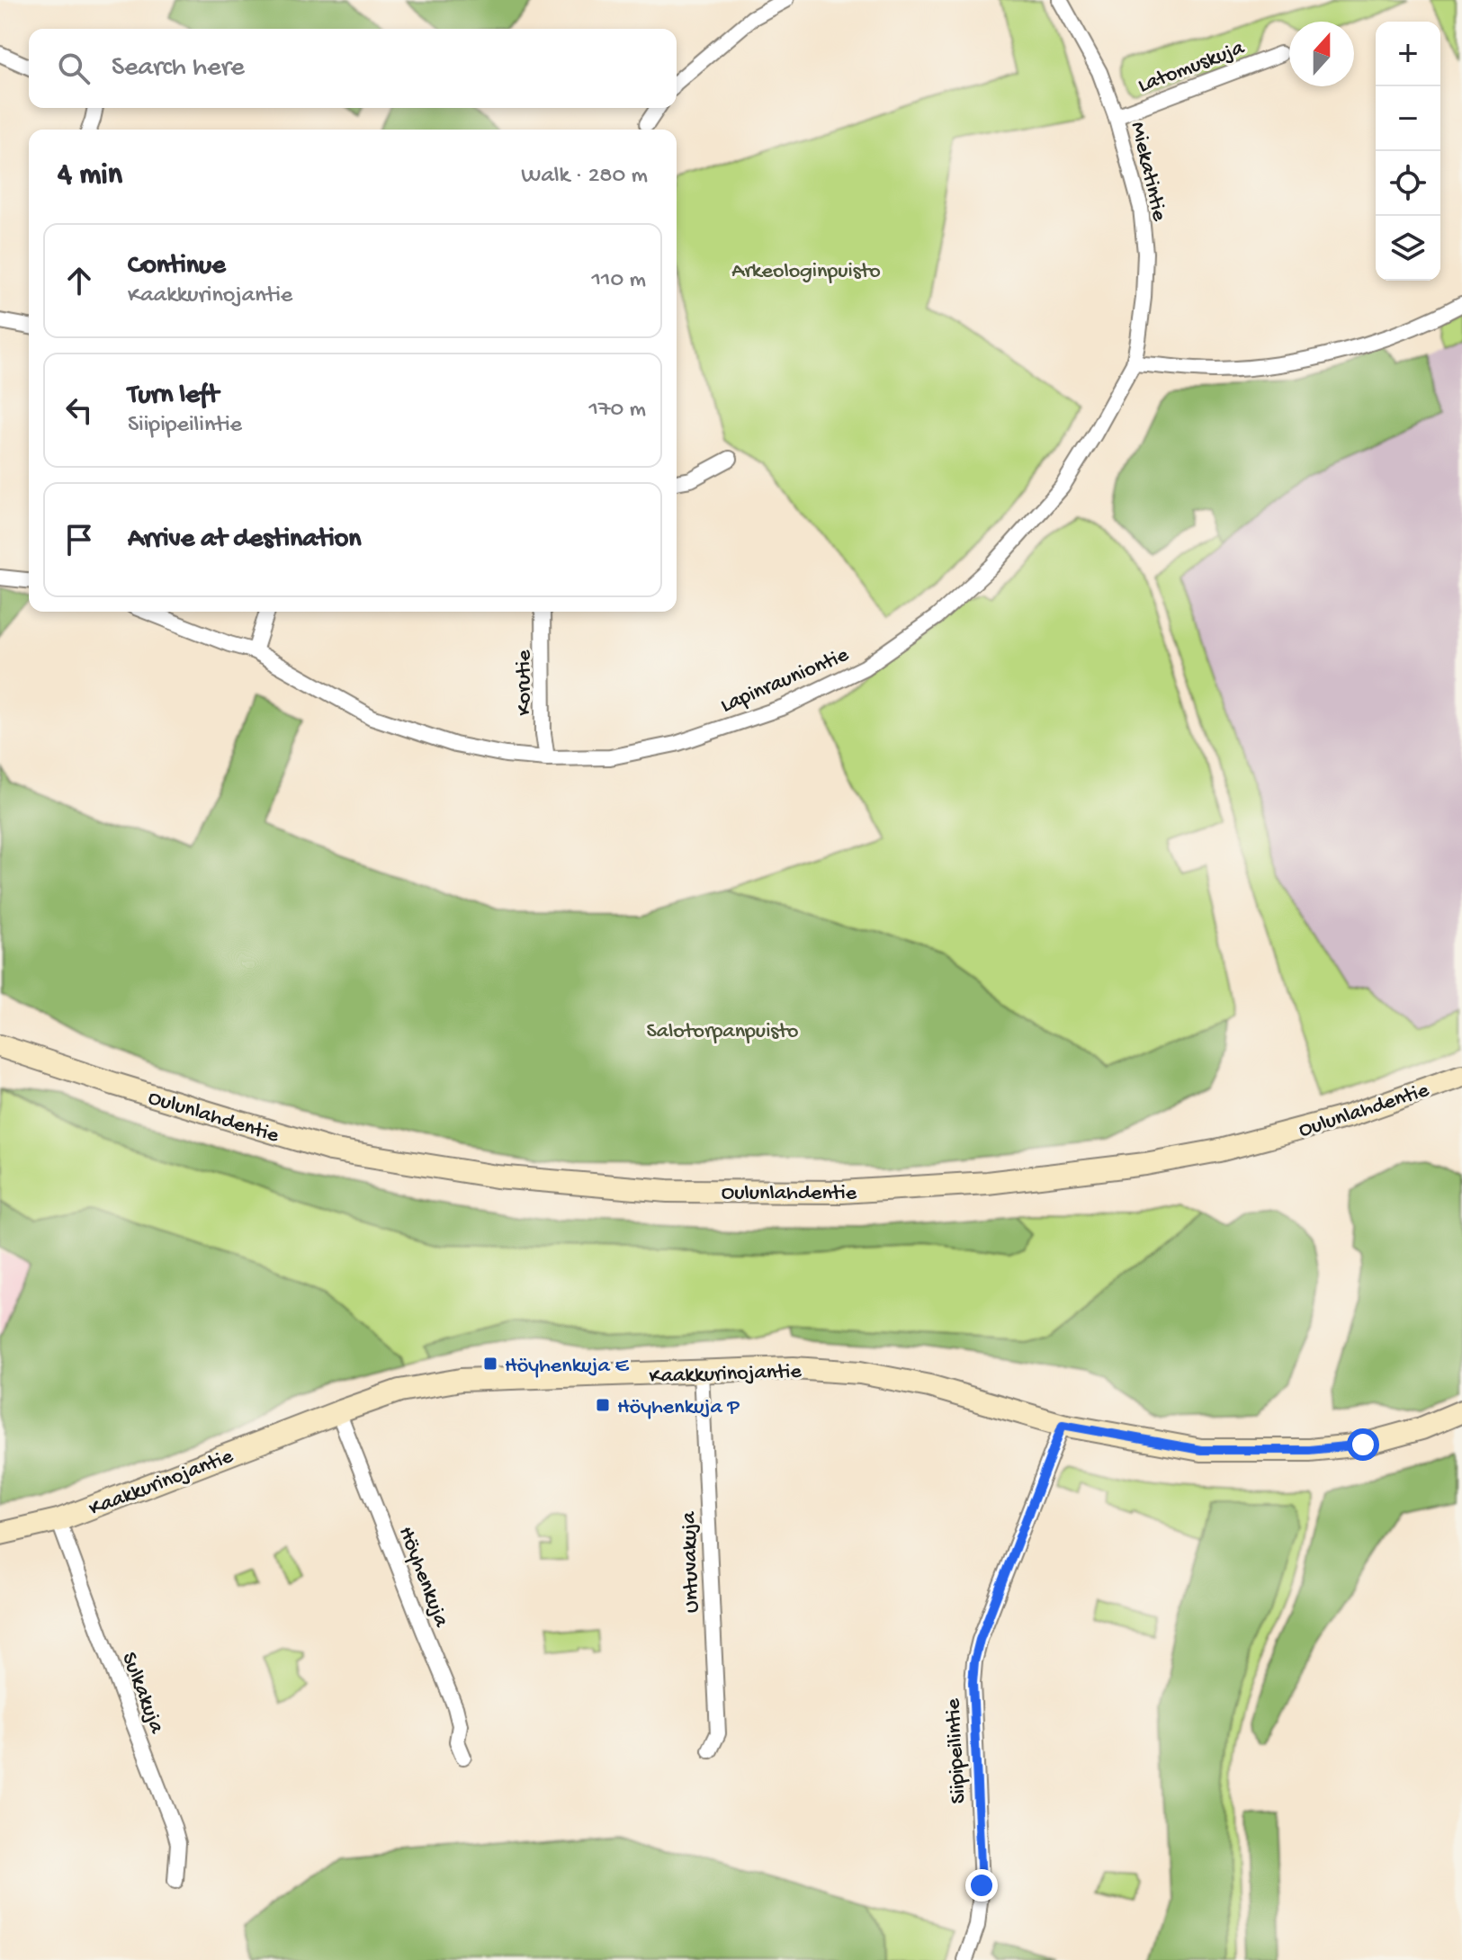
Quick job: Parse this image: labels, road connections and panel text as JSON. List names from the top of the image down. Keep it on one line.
{"streets":{"main road":["Oulunlahdentie","Kaakkurinojantie"],"street":["Latomuskuja","Miekatintie","Lapinrauniontie","Korutie","Untuvakuja","Höyhenkuja","Sulkakuja","Siipipeilintie"]},"crossings":[["Latomuskuja","Miekatintie"],["Miekatintie","Lapinrauniontie"],["Lapinrauniontie","Korutie"],["Kaakkurinojantie","Untuvakuja"],["Kaakkurinojantie","Höyhenkuja"],["Kaakkurinojantie","Sulkakuja"],["Kaakkurinojantie","Siipipeilintie"]],"parks":["Arkeologinpuisto","Salotorpanpuisto"],"places":{"transit":["Höyhenkuja E","Höyhenkuja P"]},"north":"top","page":{"map_buttons":["+","−"],"search":"Search here","heading":["4 min","Walk · 280 m"],"list":[["Continue","Kaakkurinojantie","110 m"],["Turn left","Siipipeilintie","170 m"],"Arrive at destination"]}}
